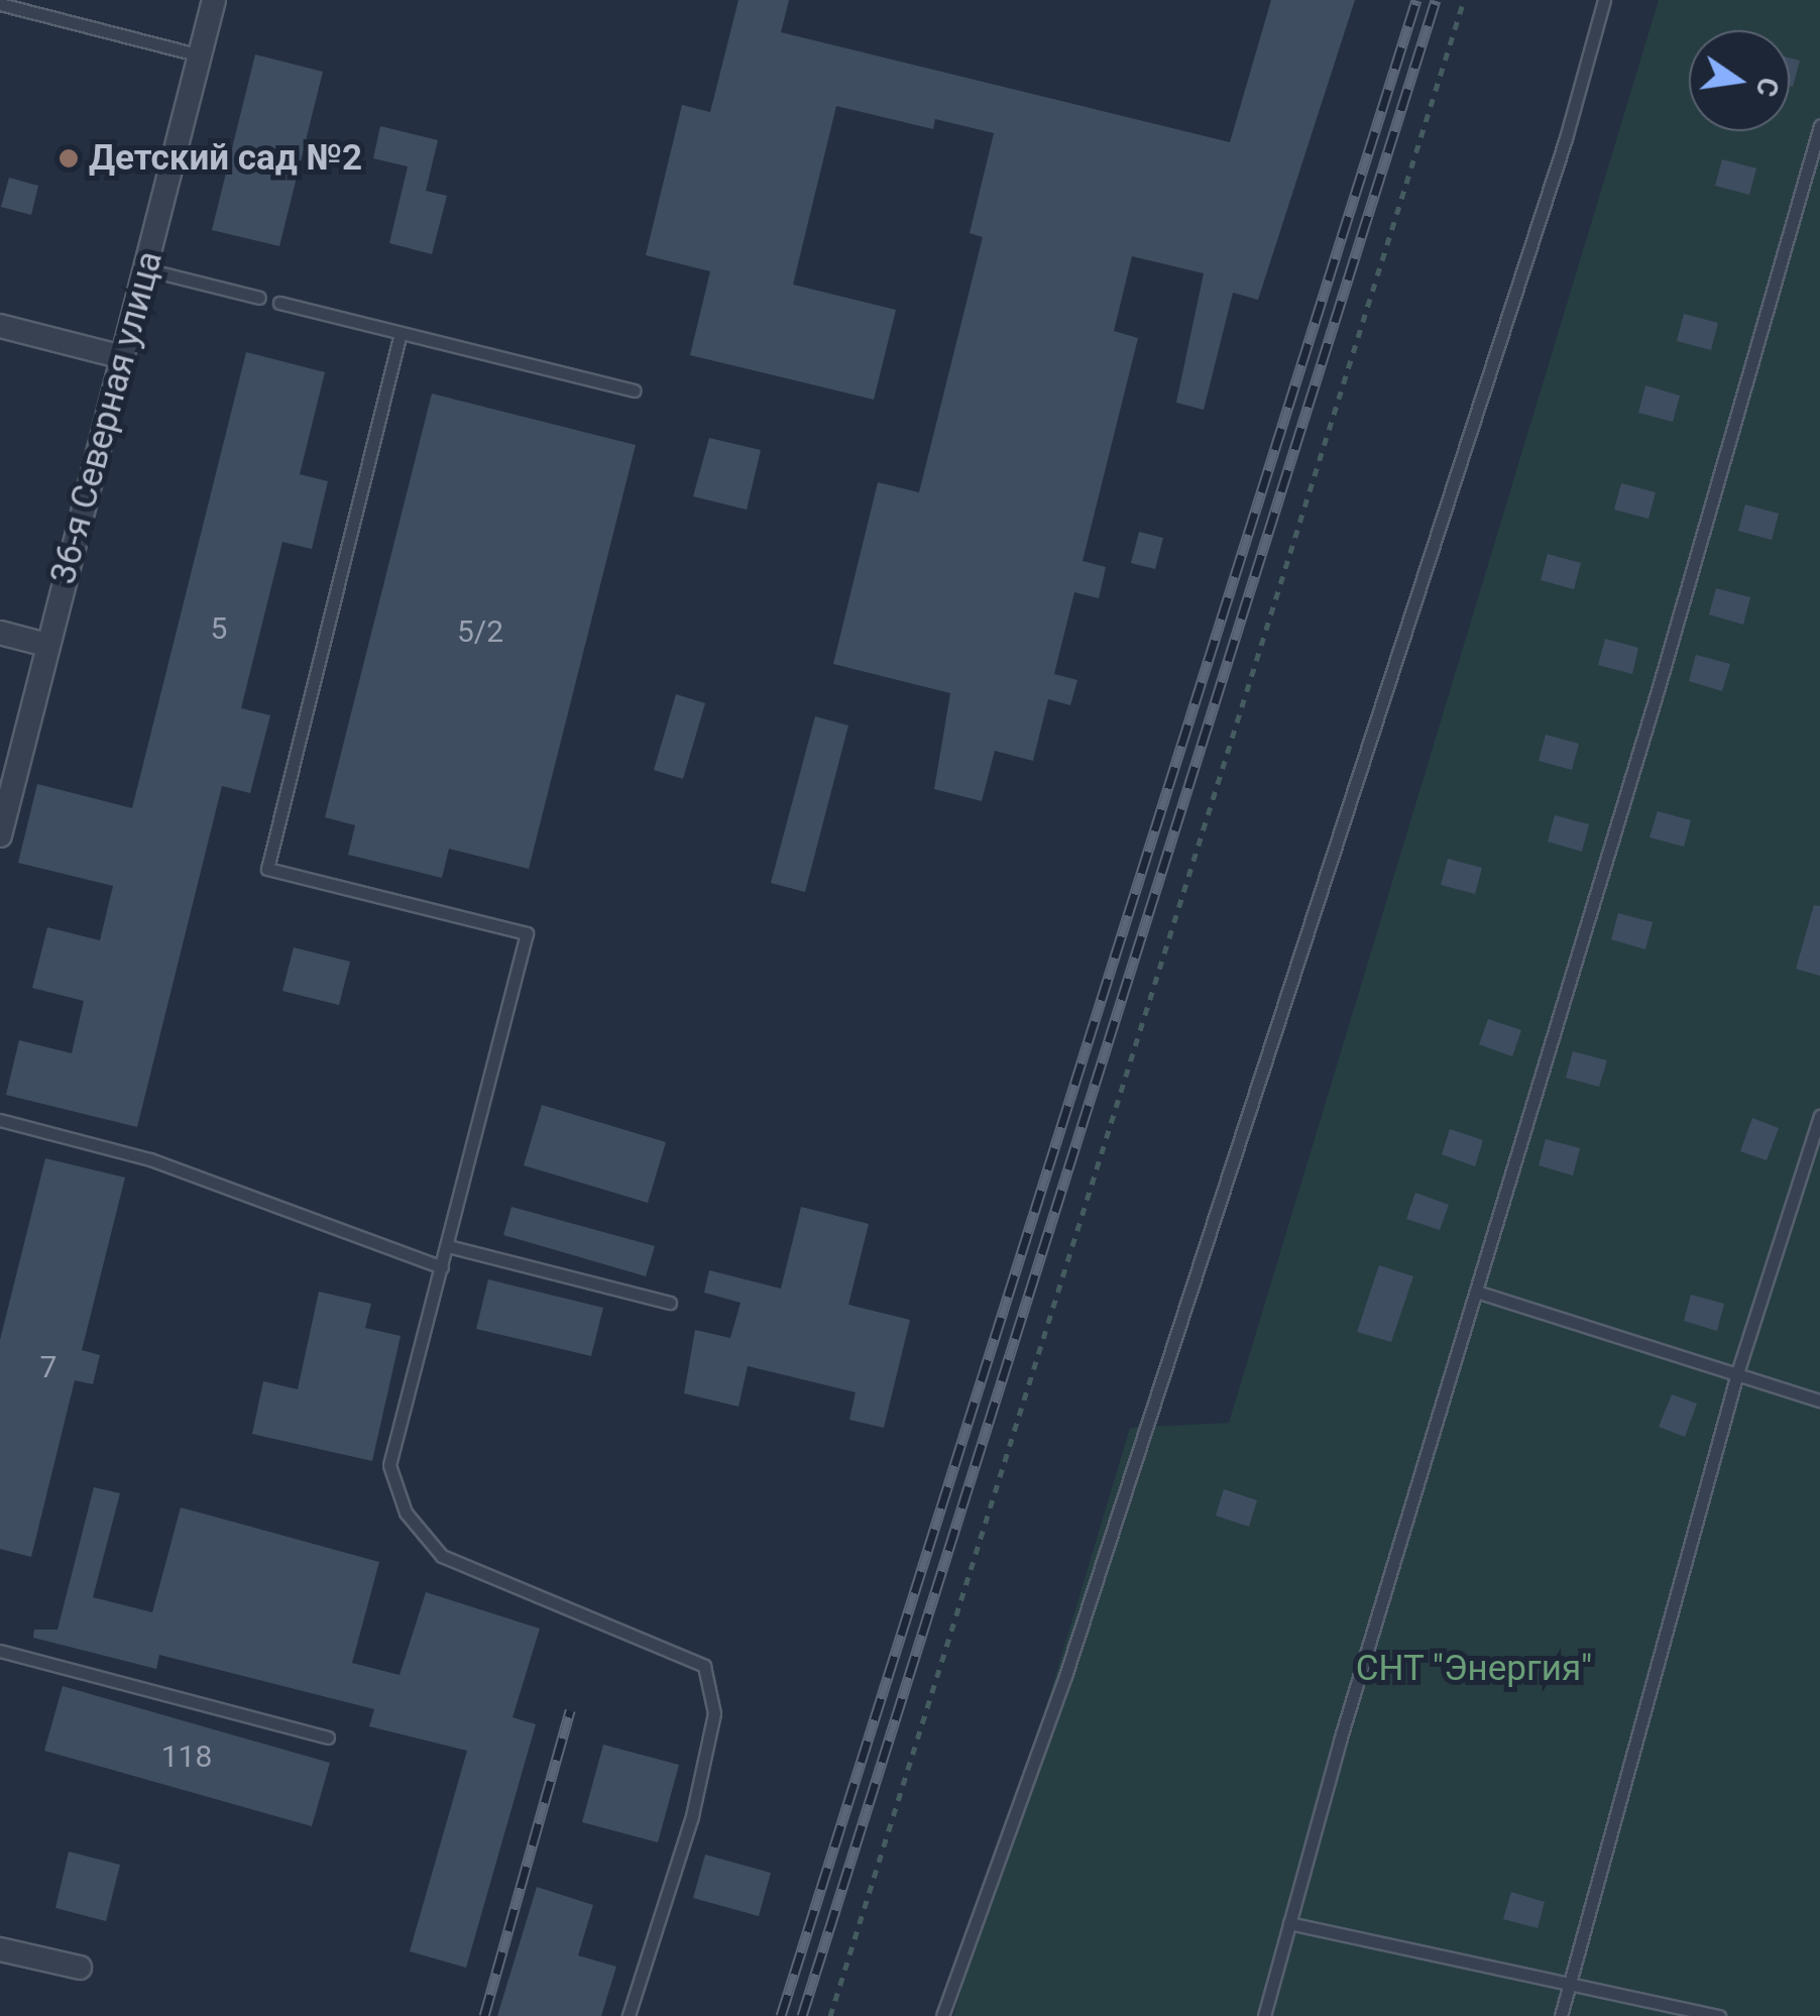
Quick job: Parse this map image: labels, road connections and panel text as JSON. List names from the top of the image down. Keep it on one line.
{"streets":{"street":["36-я Северная улица"]},"parks":["СНТ \"Энергия\""],"places":["Детский сад №2"],"house_numbers":["5","5/2","7","118"],"north":"right"}
